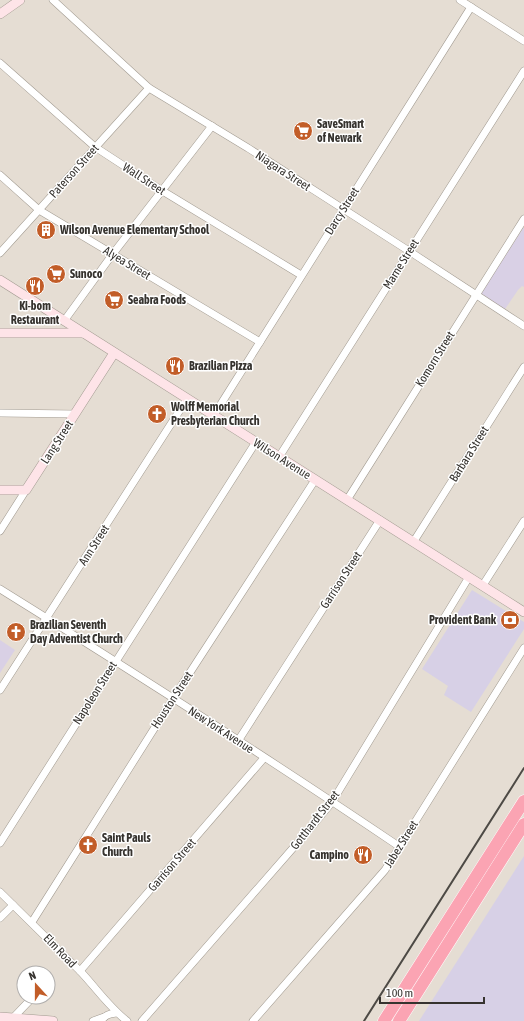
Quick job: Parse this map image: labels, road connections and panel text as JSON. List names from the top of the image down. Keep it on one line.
{"streets":{"main road":["Lang Street","Wilson Avenue"],"street":["Paterson Street","Niagara Street","Wall Street","Darcy Street","Alyea Street","Marne Street","Komorn Street","Barbara Street","Ann Street","Garrison Street","Napoleon Street","Houston Street","New York Avenue","Gotthardt Street","Jabez Street","Elm Road"]},"crossings":[["Paterson Street","Niagara Street"],["Paterson Street","Wall Street"],["Paterson Street","Alyea Street"],["Niagara Street","Darcy Street"],["Niagara Street","Marne Street"],["Niagara Street","Komorn Street"],["Wall Street","Darcy Street"],["Darcy Street","Alyea Street"],["Darcy Street","Wilson Avenue"],["Marne Street","Wilson Avenue"],["Komorn Street","Wilson Avenue"],["Lang Street","Wilson Avenue"],["Barbara Street","Wilson Avenue"],["Wilson Avenue","Ann Street"],["Wilson Avenue","Garrison Street"],["Wilson Avenue","Napoleon Street"],["Wilson Avenue","Houston Street"],["Wilson Avenue","Gotthardt Street"],["Ann Street","New York Avenue"],["Garrison Street","New York Avenue"],["Garrison Street","Elm Road"],["Napoleon Street","New York Avenue"],["Houston Street","New York Avenue"],["Houston Street","Elm Road"],["New York Avenue","Gotthardt Street"],["New York Avenue","Jabez Street"]],"places":{"supermarket":["SaveSmart of Newark","Sunoco","Seabra Foods"],"building":["Wilson Avenue Elementary School"],"restaurant":["Ki-bom Restaurant","Brazilian Pizza","Campino"],"church":["Wolff Memorial Presbyterian Church","Brazilian Seventh Day Adventist Church","Saint Pauls Church"],"bank":["Provident Bank"]},"scale_bar":"100 m","north":"top"}
